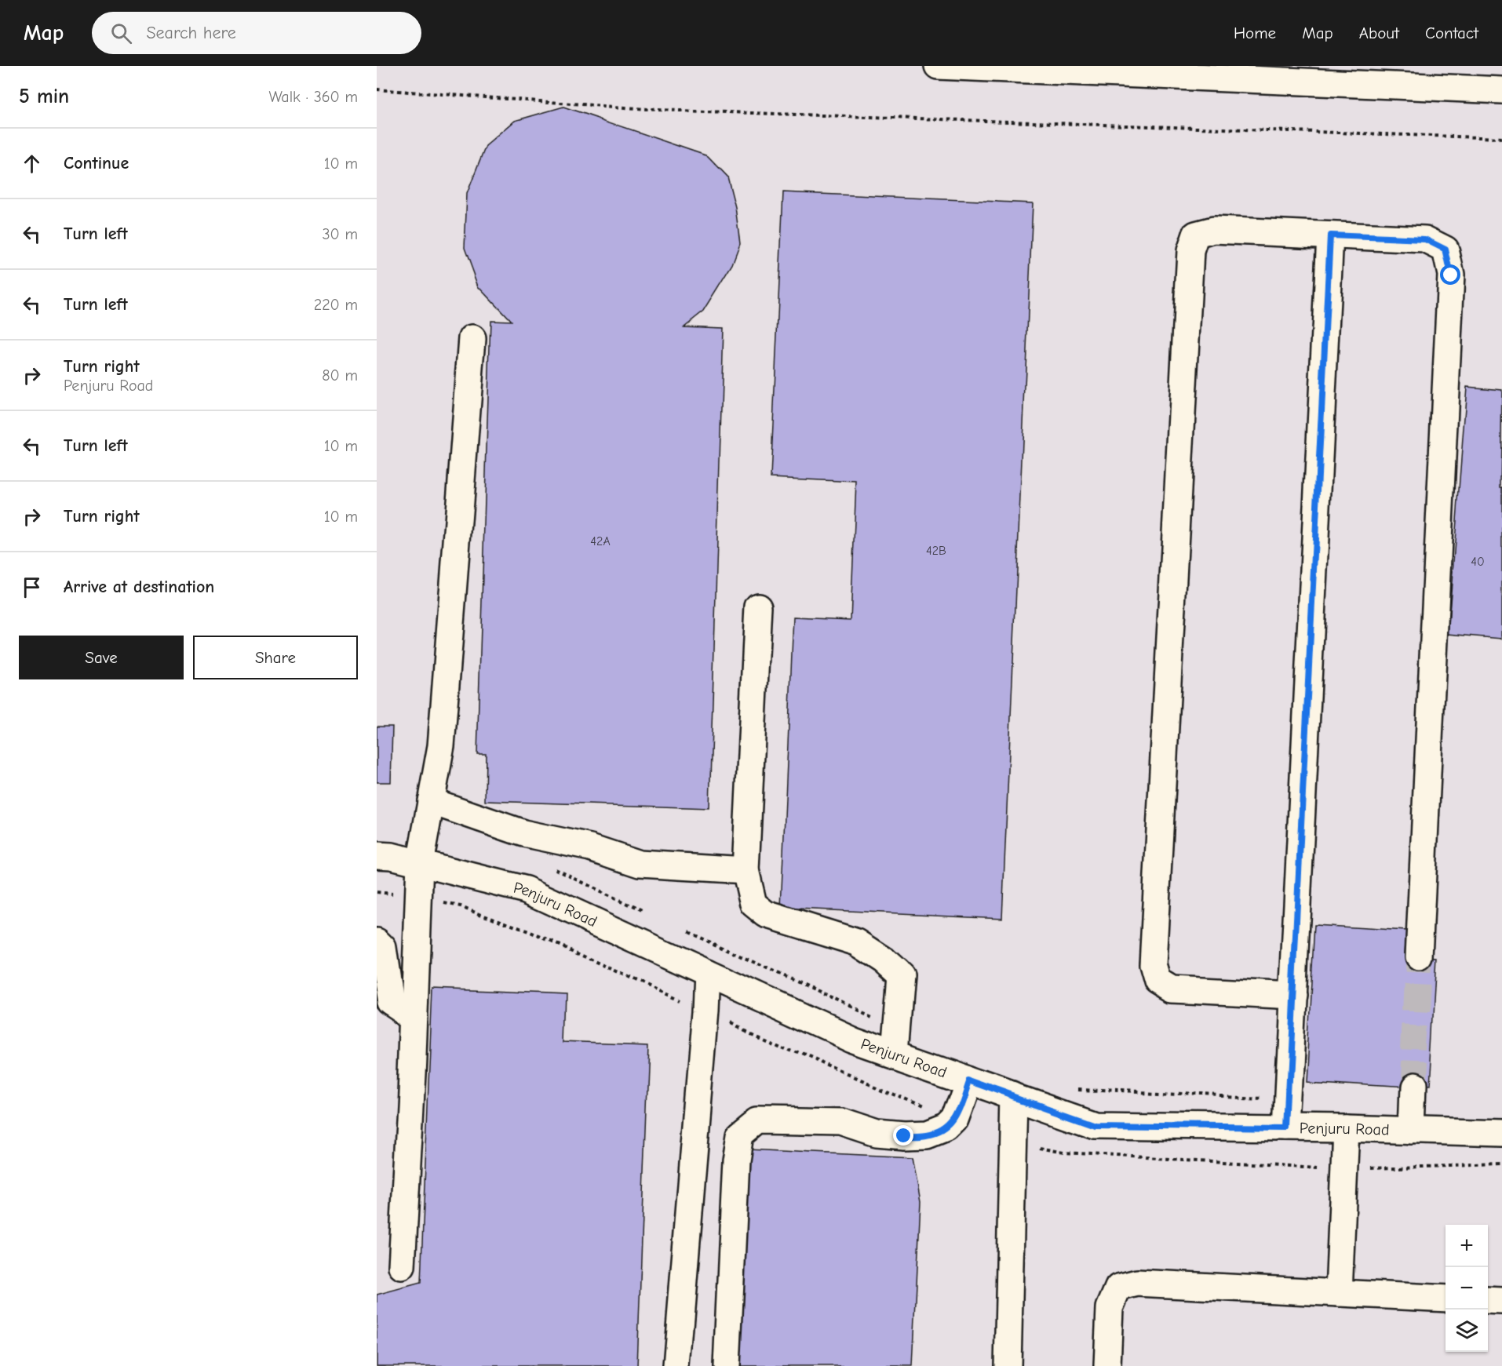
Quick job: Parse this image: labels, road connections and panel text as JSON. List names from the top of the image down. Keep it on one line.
{"streets":{"street":["Penjuru Road"]},"house_numbers":["42A","42B","40"],"page":{"header":"Map","search":"Search here","nav":["Home","Map","About","Contact"],"heading":["5 min","Walk · 360 m"],"list":[["Continue","10 m"],["Turn left","30 m"],["Turn left","220 m"],["Turn right","Penjuru Road","80 m"],["Turn left","10 m"],["Turn right","10 m"],"Arrive at destination"],"buttons":["Save","Share"],"map_buttons":["+","−"]}}
